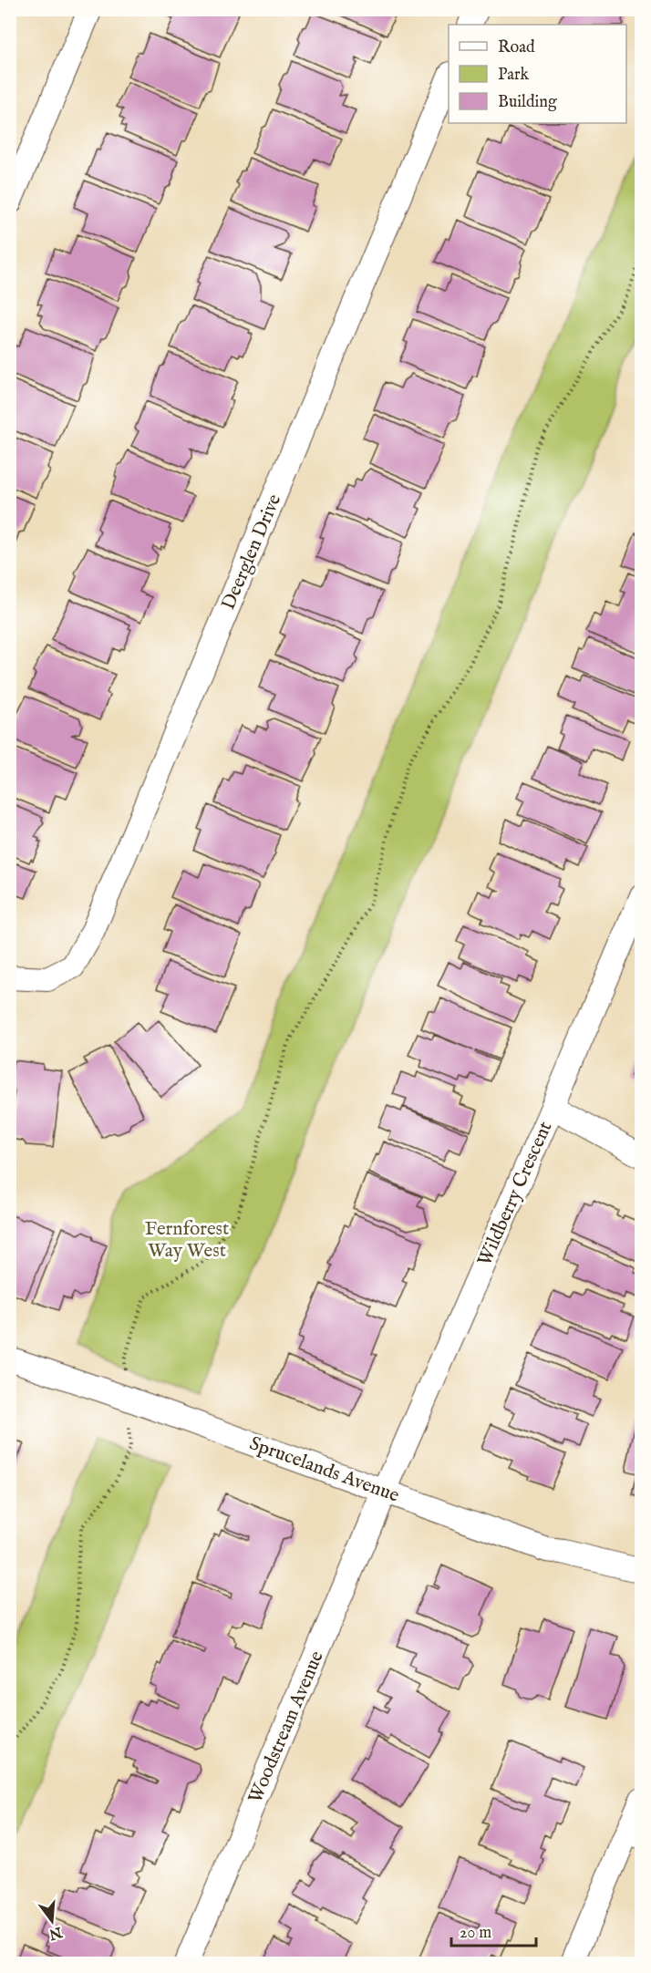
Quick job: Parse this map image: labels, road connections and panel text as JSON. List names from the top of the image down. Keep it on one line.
{"streets":{"street":["Deerglen Drive","Wildberry Crescent","Sprucelands Avenue","Woodstream Avenue"]},"crossings":[["Wildberry Crescent","Sprucelands Avenue"],["Wildberry Crescent","Woodstream Avenue"],["Sprucelands Avenue","Woodstream Avenue"]],"parks":["Fernforest Way West"],"legend":["Road","Park","Building"],"scale_bar":"20 m","north":"bottom"}
